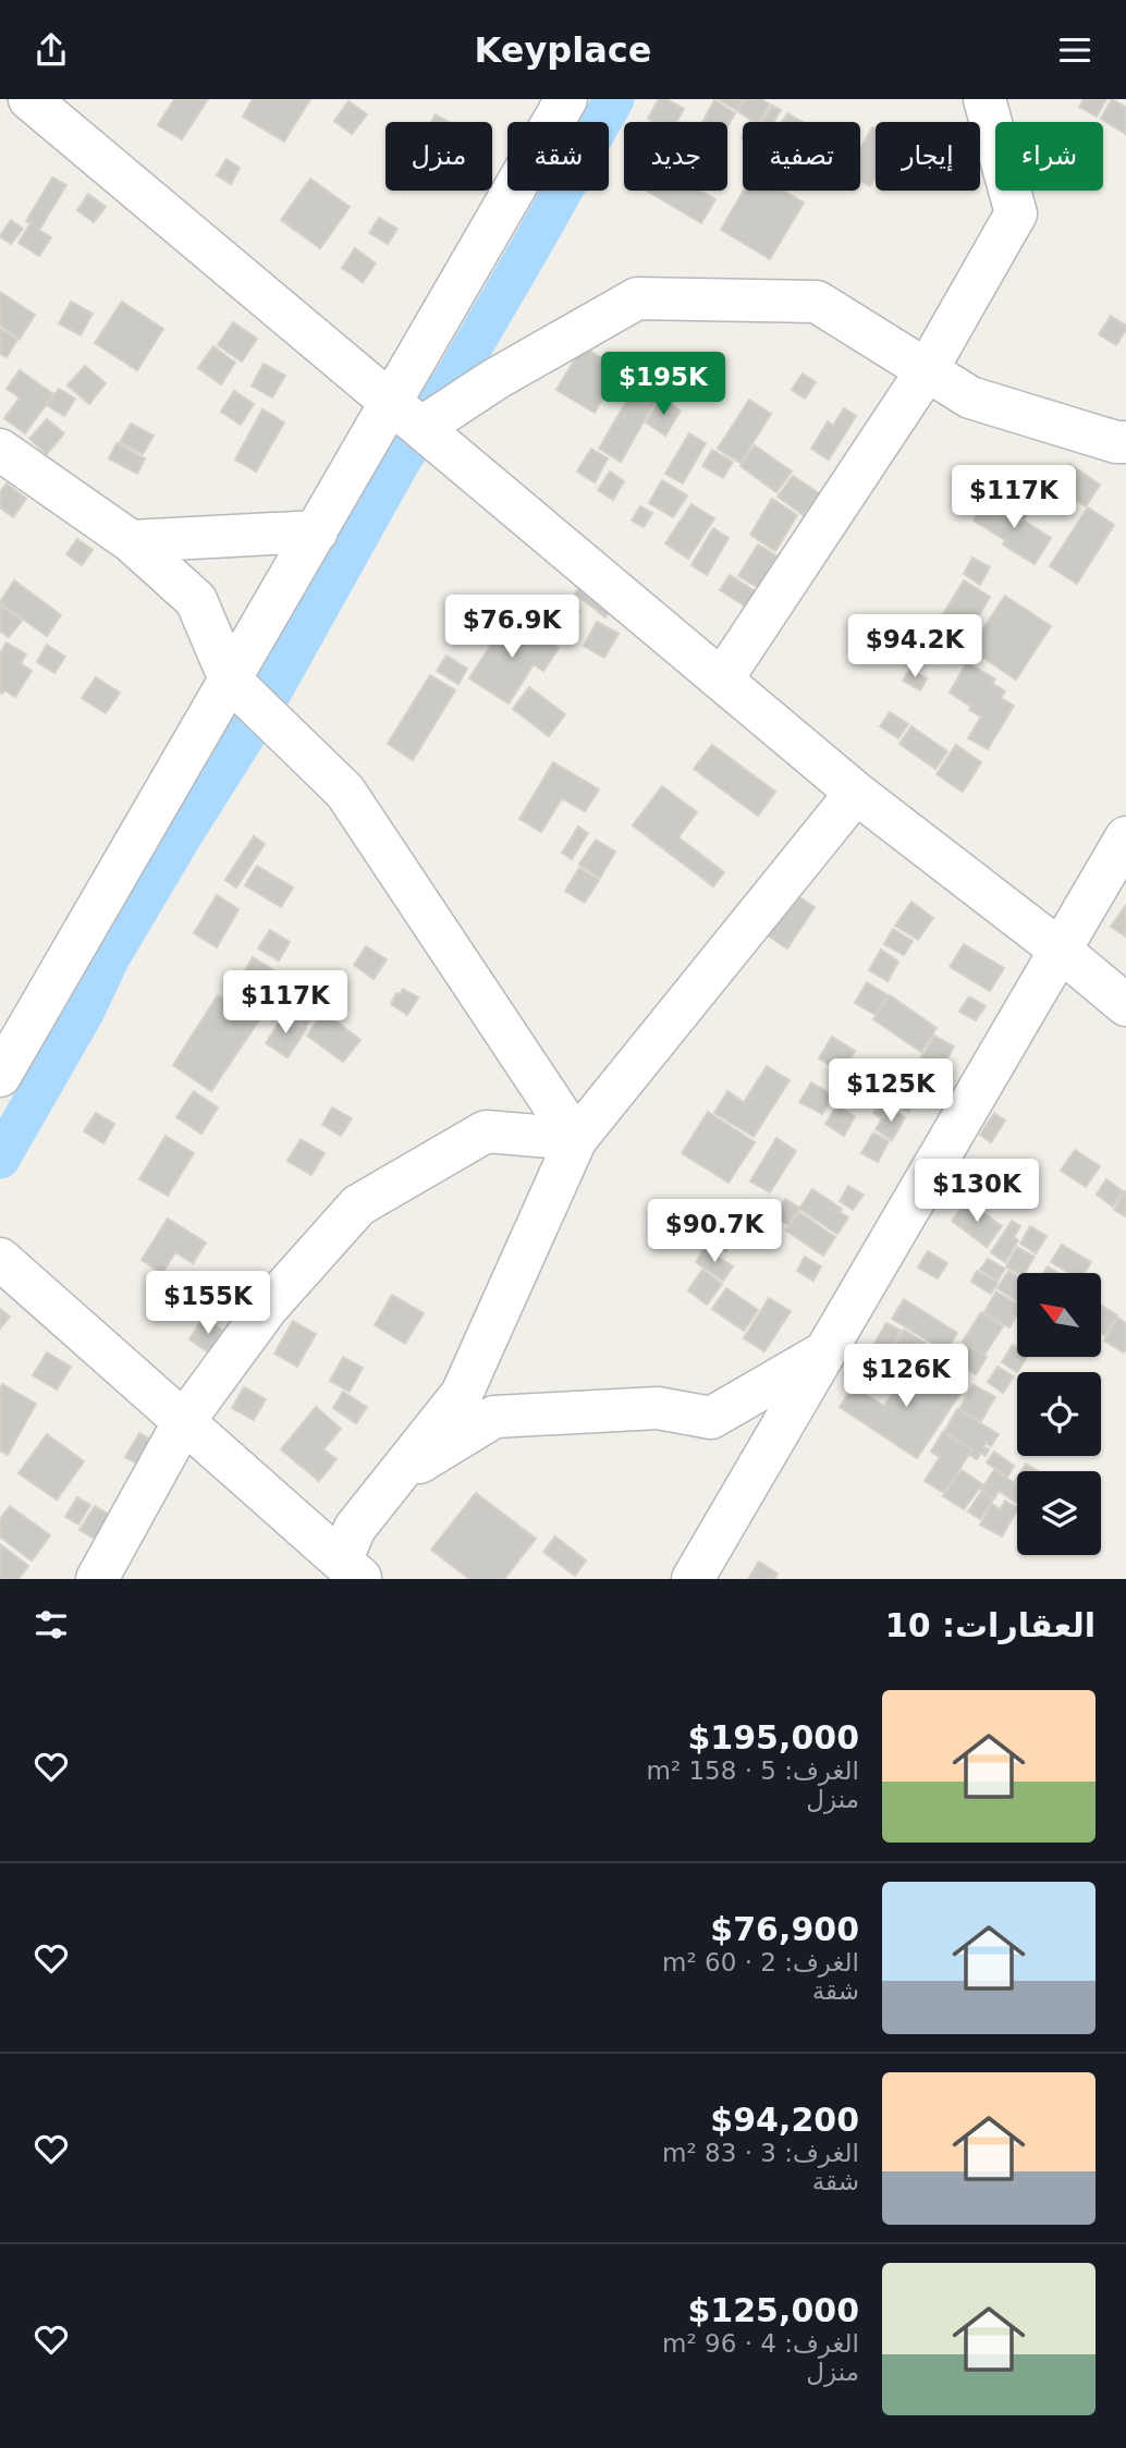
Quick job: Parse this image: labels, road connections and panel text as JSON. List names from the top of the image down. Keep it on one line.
{"north":"top left","page":{"header":"Keyplace","chip":["شراء","إيجار","تصفية","جديد","شقة","منزل"],"price":["$195K","$117K","$76.9K","$94.2K","$117K","$125K","$130K","$90.7K","$155K","$126K"],"heading":"العقارات: 10","list":[{"name":"$195,000","note":"الغرف: 5 · 158 m² · منزل"},{"name":"$76,900","note":"الغرف: 2 · 60 m² · شقة"},{"name":"$94,200","note":"الغرف: 3 · 83 m² · شقة"},{"name":"$125,000","note":"الغرف: 4 · 96 m² · منزل"}]}}
